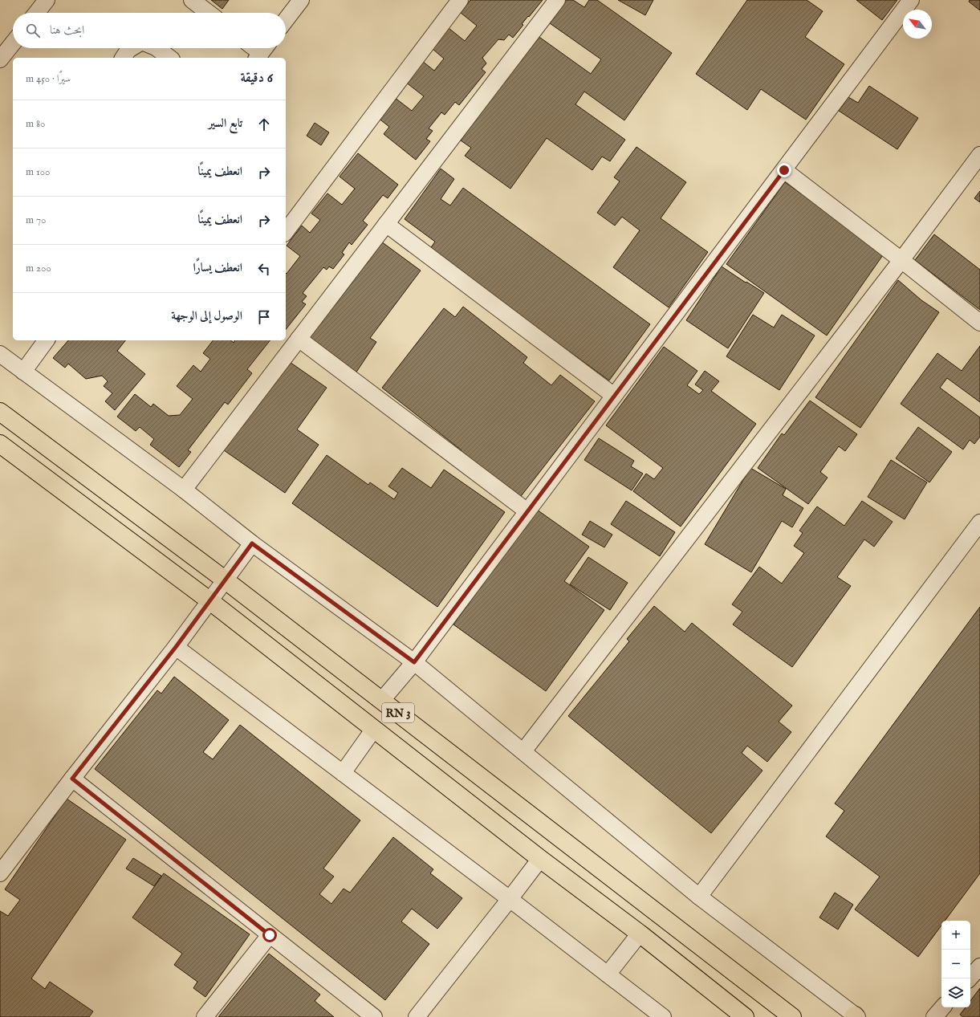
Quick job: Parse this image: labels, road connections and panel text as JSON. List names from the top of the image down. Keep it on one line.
{"streets":{"highway":["RN 3"]},"north":"top left","page":{"search":"ابحث هنا","heading":["6 دقيقة","سيرًا · 450 m"],"list":[["تابع السير","80 m"],["انعطف يمينًا","100 m"],["انعطف يمينًا","70 m"],["انعطف يسارًا","200 m"],"الوصول إلى الوجهة"],"map_buttons":["+","−"]}}
